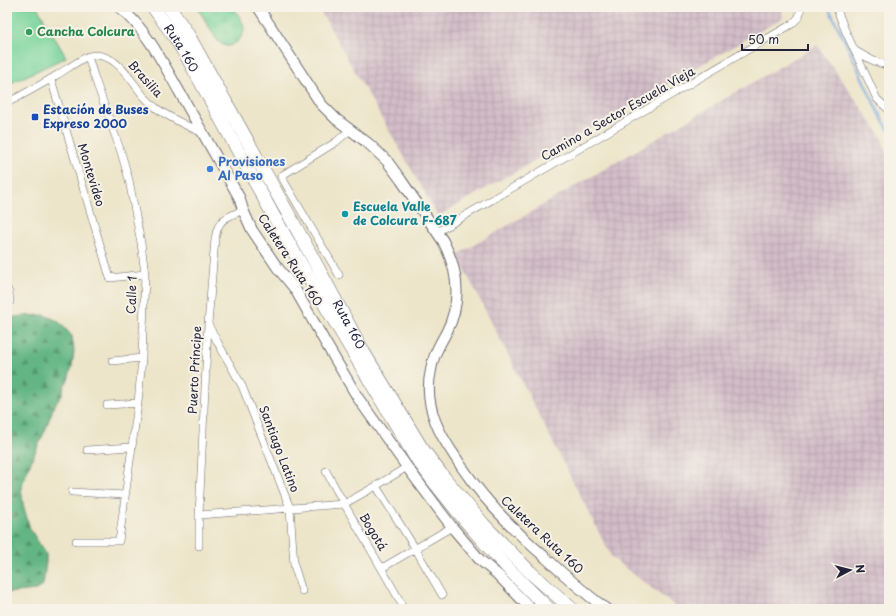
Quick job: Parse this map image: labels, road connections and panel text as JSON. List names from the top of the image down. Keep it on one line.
{"streets":{"highway":["Ruta 160"],"street":["Brasilia","Camino a Sector Escuela Vieja","Montevideo","Caletera Ruta 160","Calle 1","Puerto Príncipe","Santiago Latino","Bogotá"]},"crossings":[["Brasilia","Caletera Ruta 160"],["Brasilia","Calle 1"],["Camino a Sector Escuela Vieja","Caletera Ruta 160"],["Montevideo","Calle 1"],["Caletera Ruta 160","Puerto Príncipe"],["Puerto Príncipe","Santiago Latino"]],"places":{"other":["Cancha Colcura","Provisiones Al Paso","Escuela Valle de Colcura F-687"],"transit":["Estación de Buses Expreso 2000"]},"scale_bar":"50 m","north":"right"}
